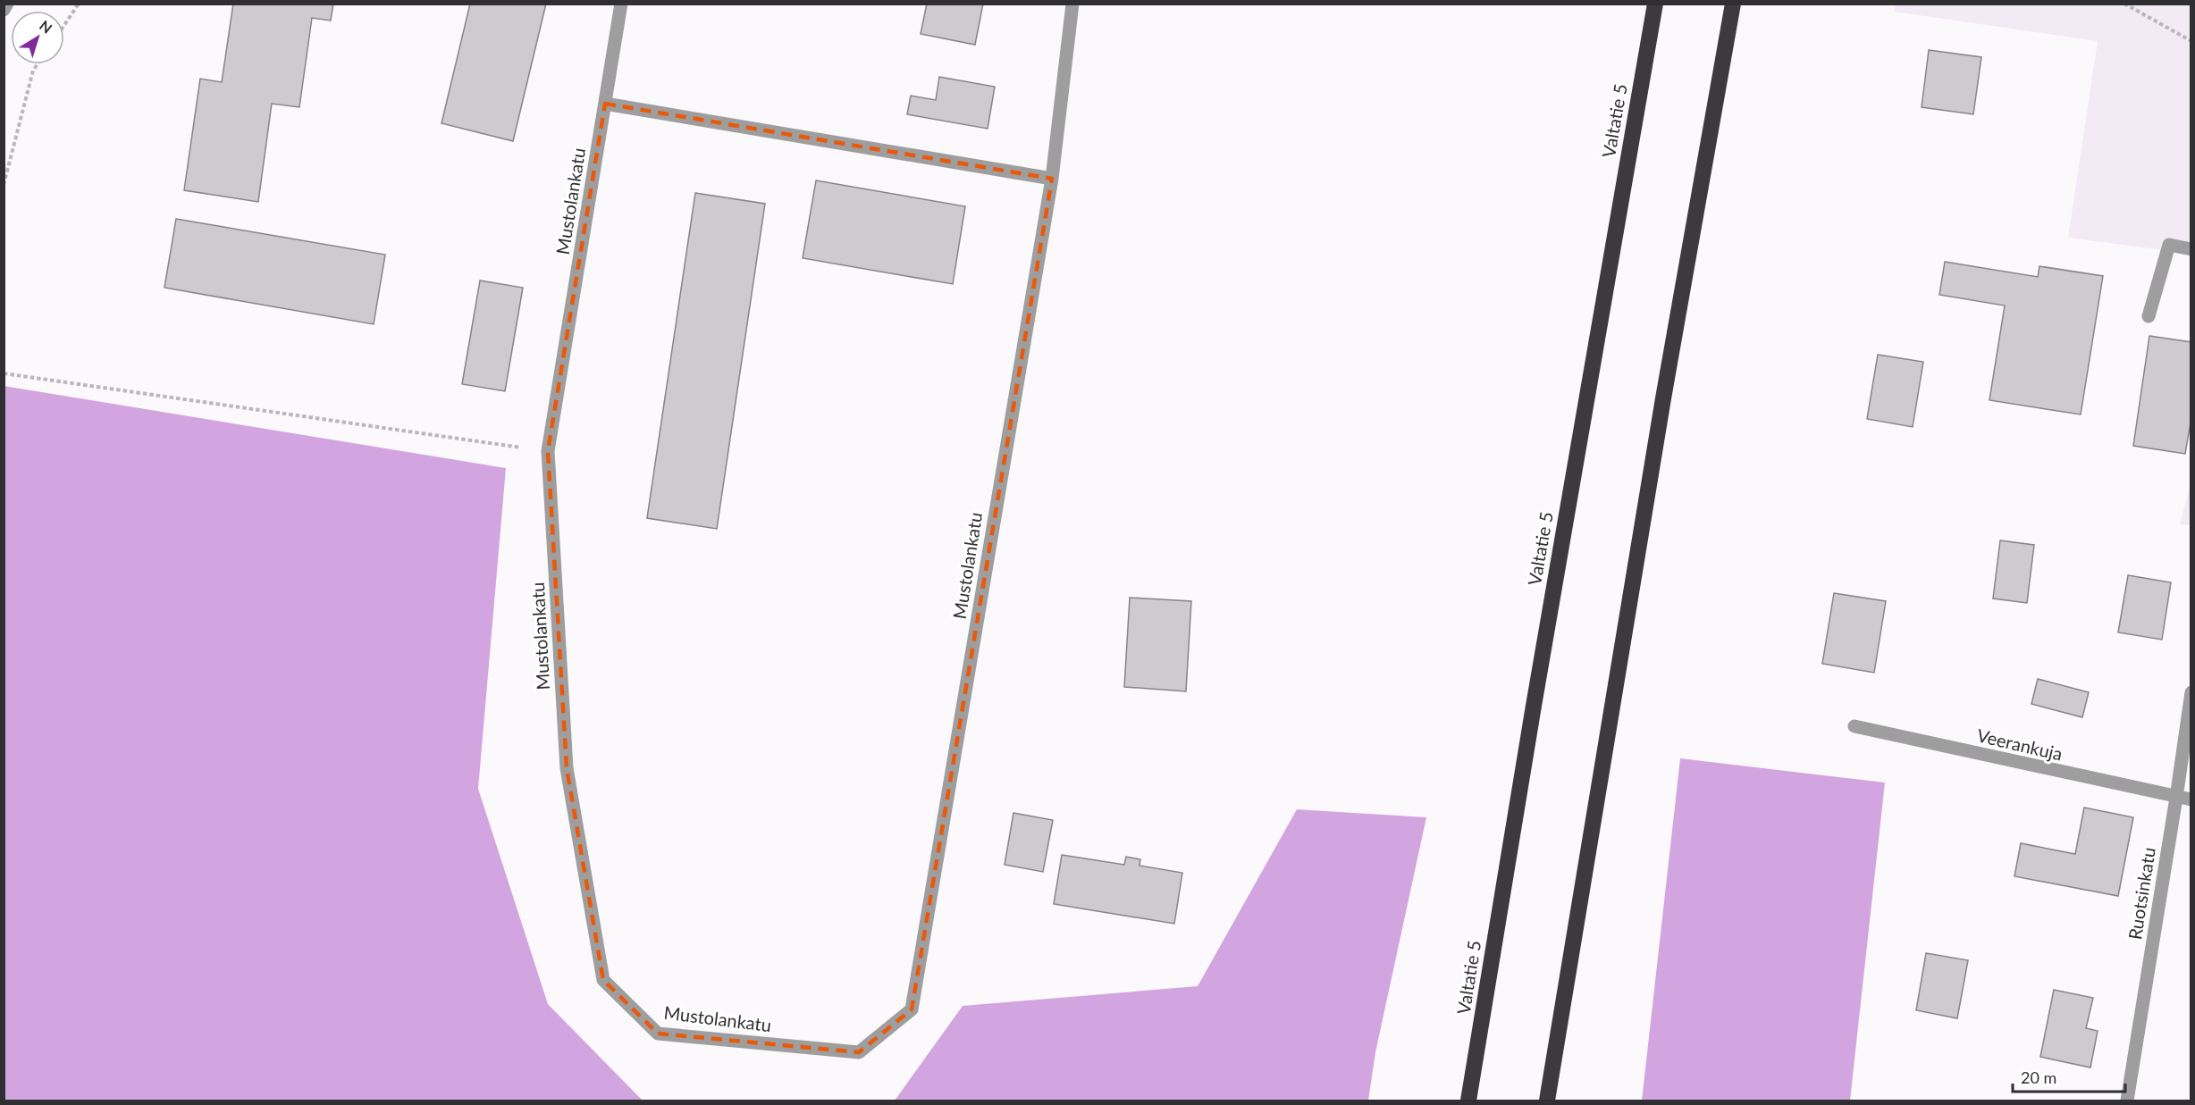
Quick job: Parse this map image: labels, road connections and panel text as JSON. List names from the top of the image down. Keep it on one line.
{"streets":{"highway":["Valtatie 5"],"street":["Mustolankatu","Veerankuja","Ruotsinkatu"]},"crossings":[["Veerankuja","Ruotsinkatu"]],"scale_bar":"20 m","north":"top right"}
